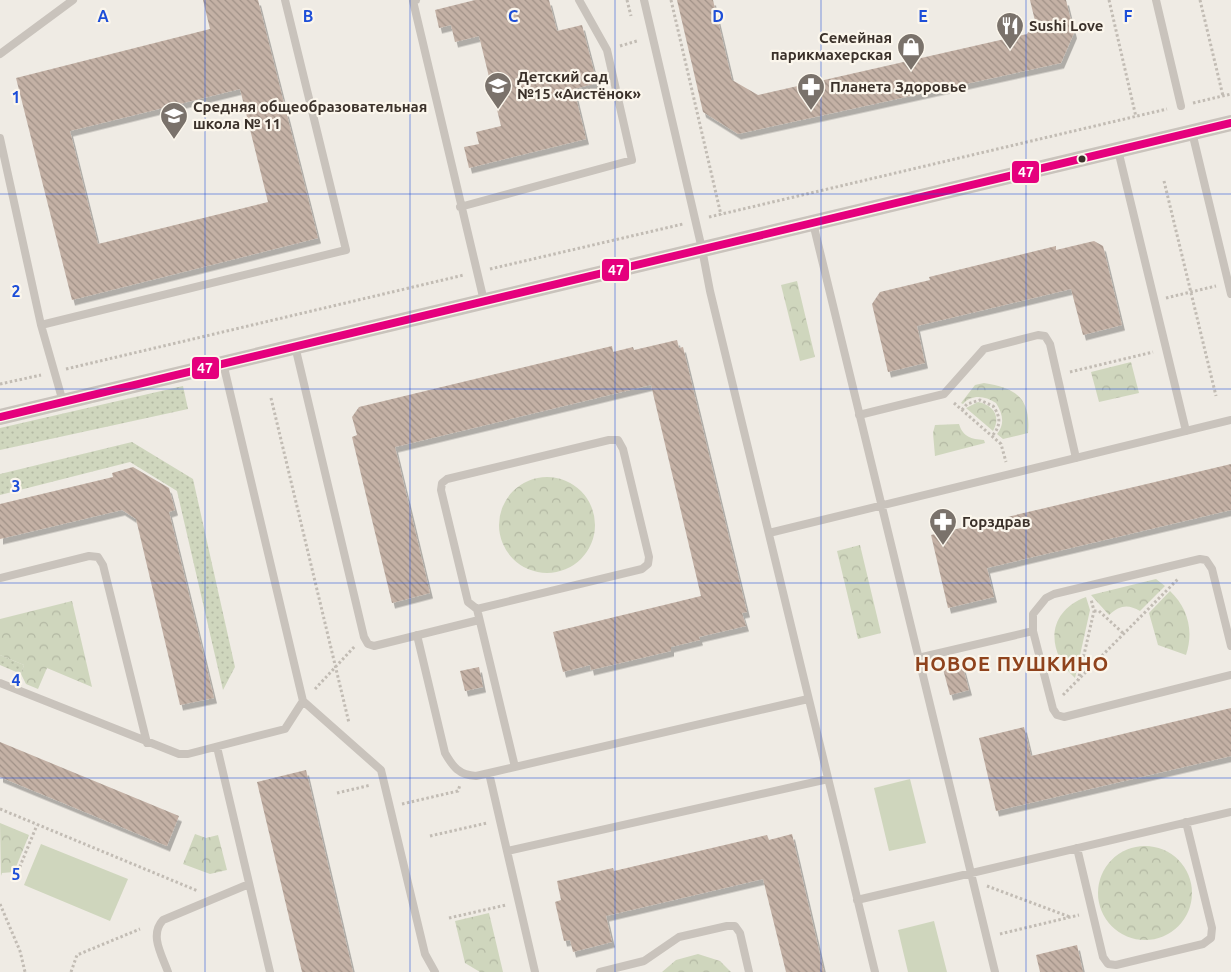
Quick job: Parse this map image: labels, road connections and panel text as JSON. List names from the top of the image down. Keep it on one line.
{"districts":["НОВОЕ ПУШКИНО"],"places":{"restaurant":["Sushi Love"],"shop":["Семейная парикмахерская"],"school or university":["Детский сад №15 «Аистёнок»","Средняя общеобразовательная школа № 11"],"pharmacy":["Планета Здоровье","Горздрав"]},"lines":["transit line 47"],"grid":{"columns":["A","B","C","D","E","F"],"rows":["1","2","3","4","5"]}}
